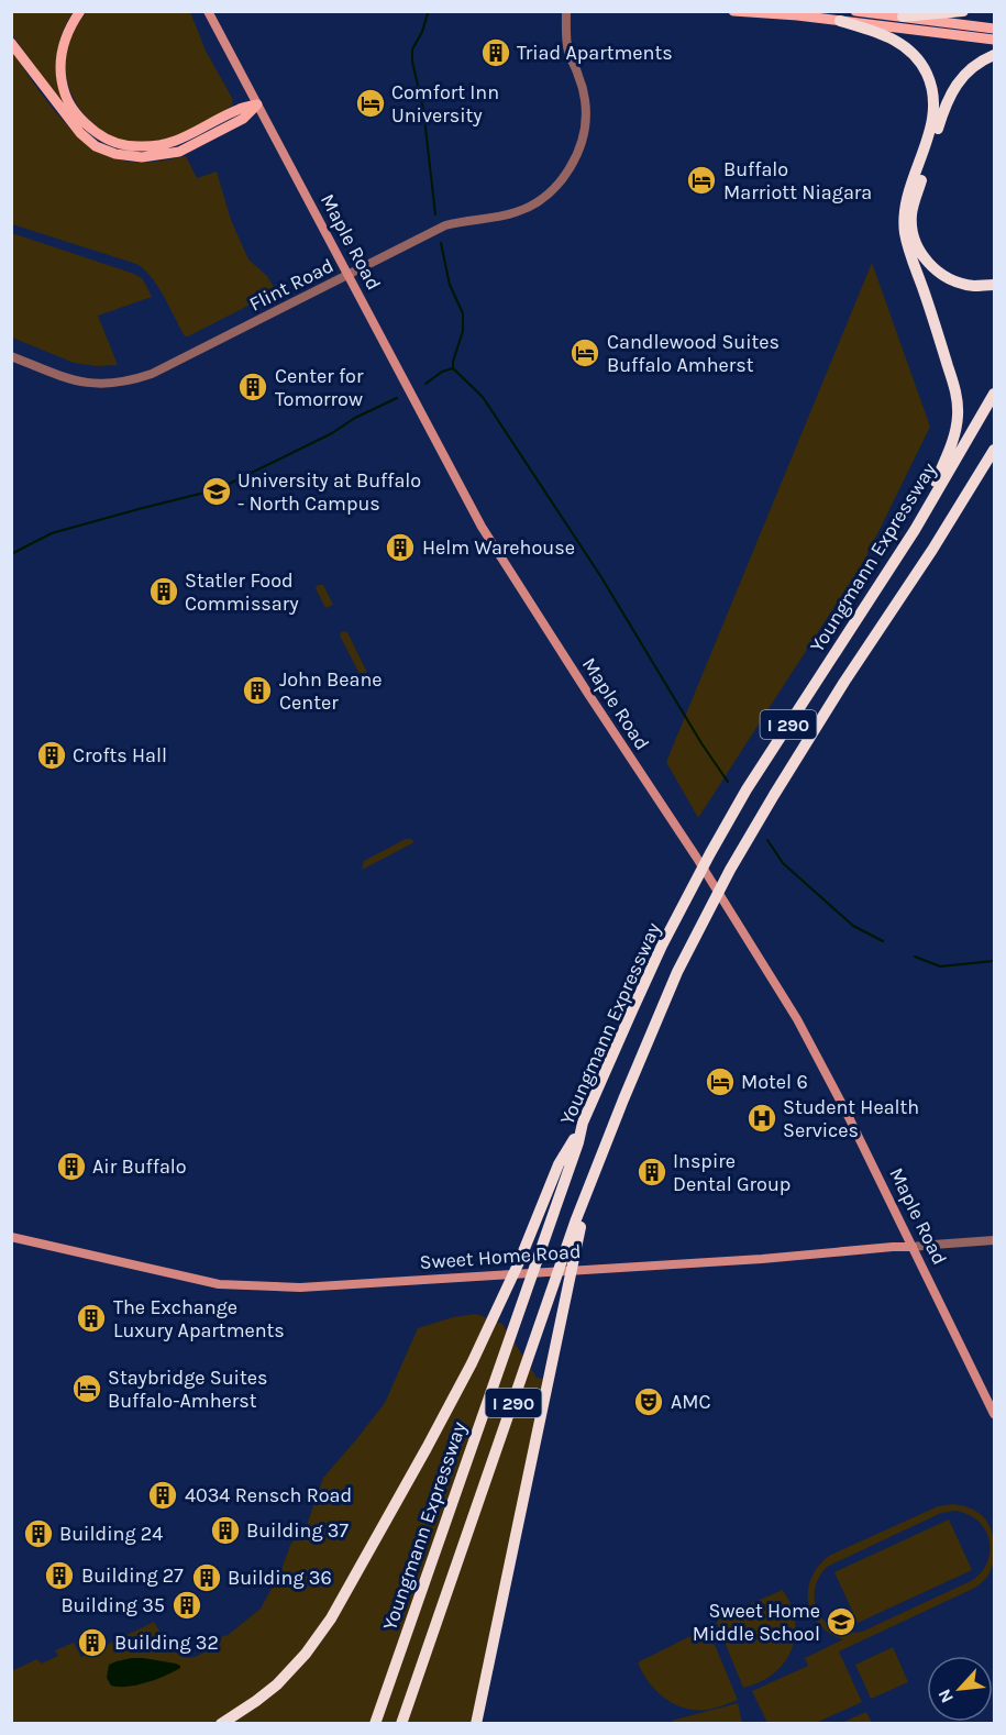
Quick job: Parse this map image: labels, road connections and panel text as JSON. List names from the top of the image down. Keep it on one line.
{"streets":{"highway":["Youngmann Expressway","I 290"],"main road":["Maple Road","Sweet Home Road"],"street":["Flint Road"]},"crossings":[["Maple Road","Flint Road"],["Maple Road","Sweet Home Road"]],"places":{"building":["Triad Apartments","Center for Tomorrow","Helm Warehouse","Statler Food Commissary","John Beane Center","Crofts Hall","Air Buffalo","Inspire Dental Group","The Exchange Luxury Apartments","4034 Rensch Road","Building 37","Building 24","Building 27","Building 36","Building 35","Building 32"],"hotel":["Comfort Inn University","Buffalo Marriott Niagara","Candlewood Suites Buffalo Amherst","Motel 6","Staybridge Suites Buffalo-Amherst"],"school or university":["University at Buffalo - North Campus","Sweet Home Middle School"],"hospital":["Student Health Services"],"theatre":["AMC"]},"north":"bottom left"}
